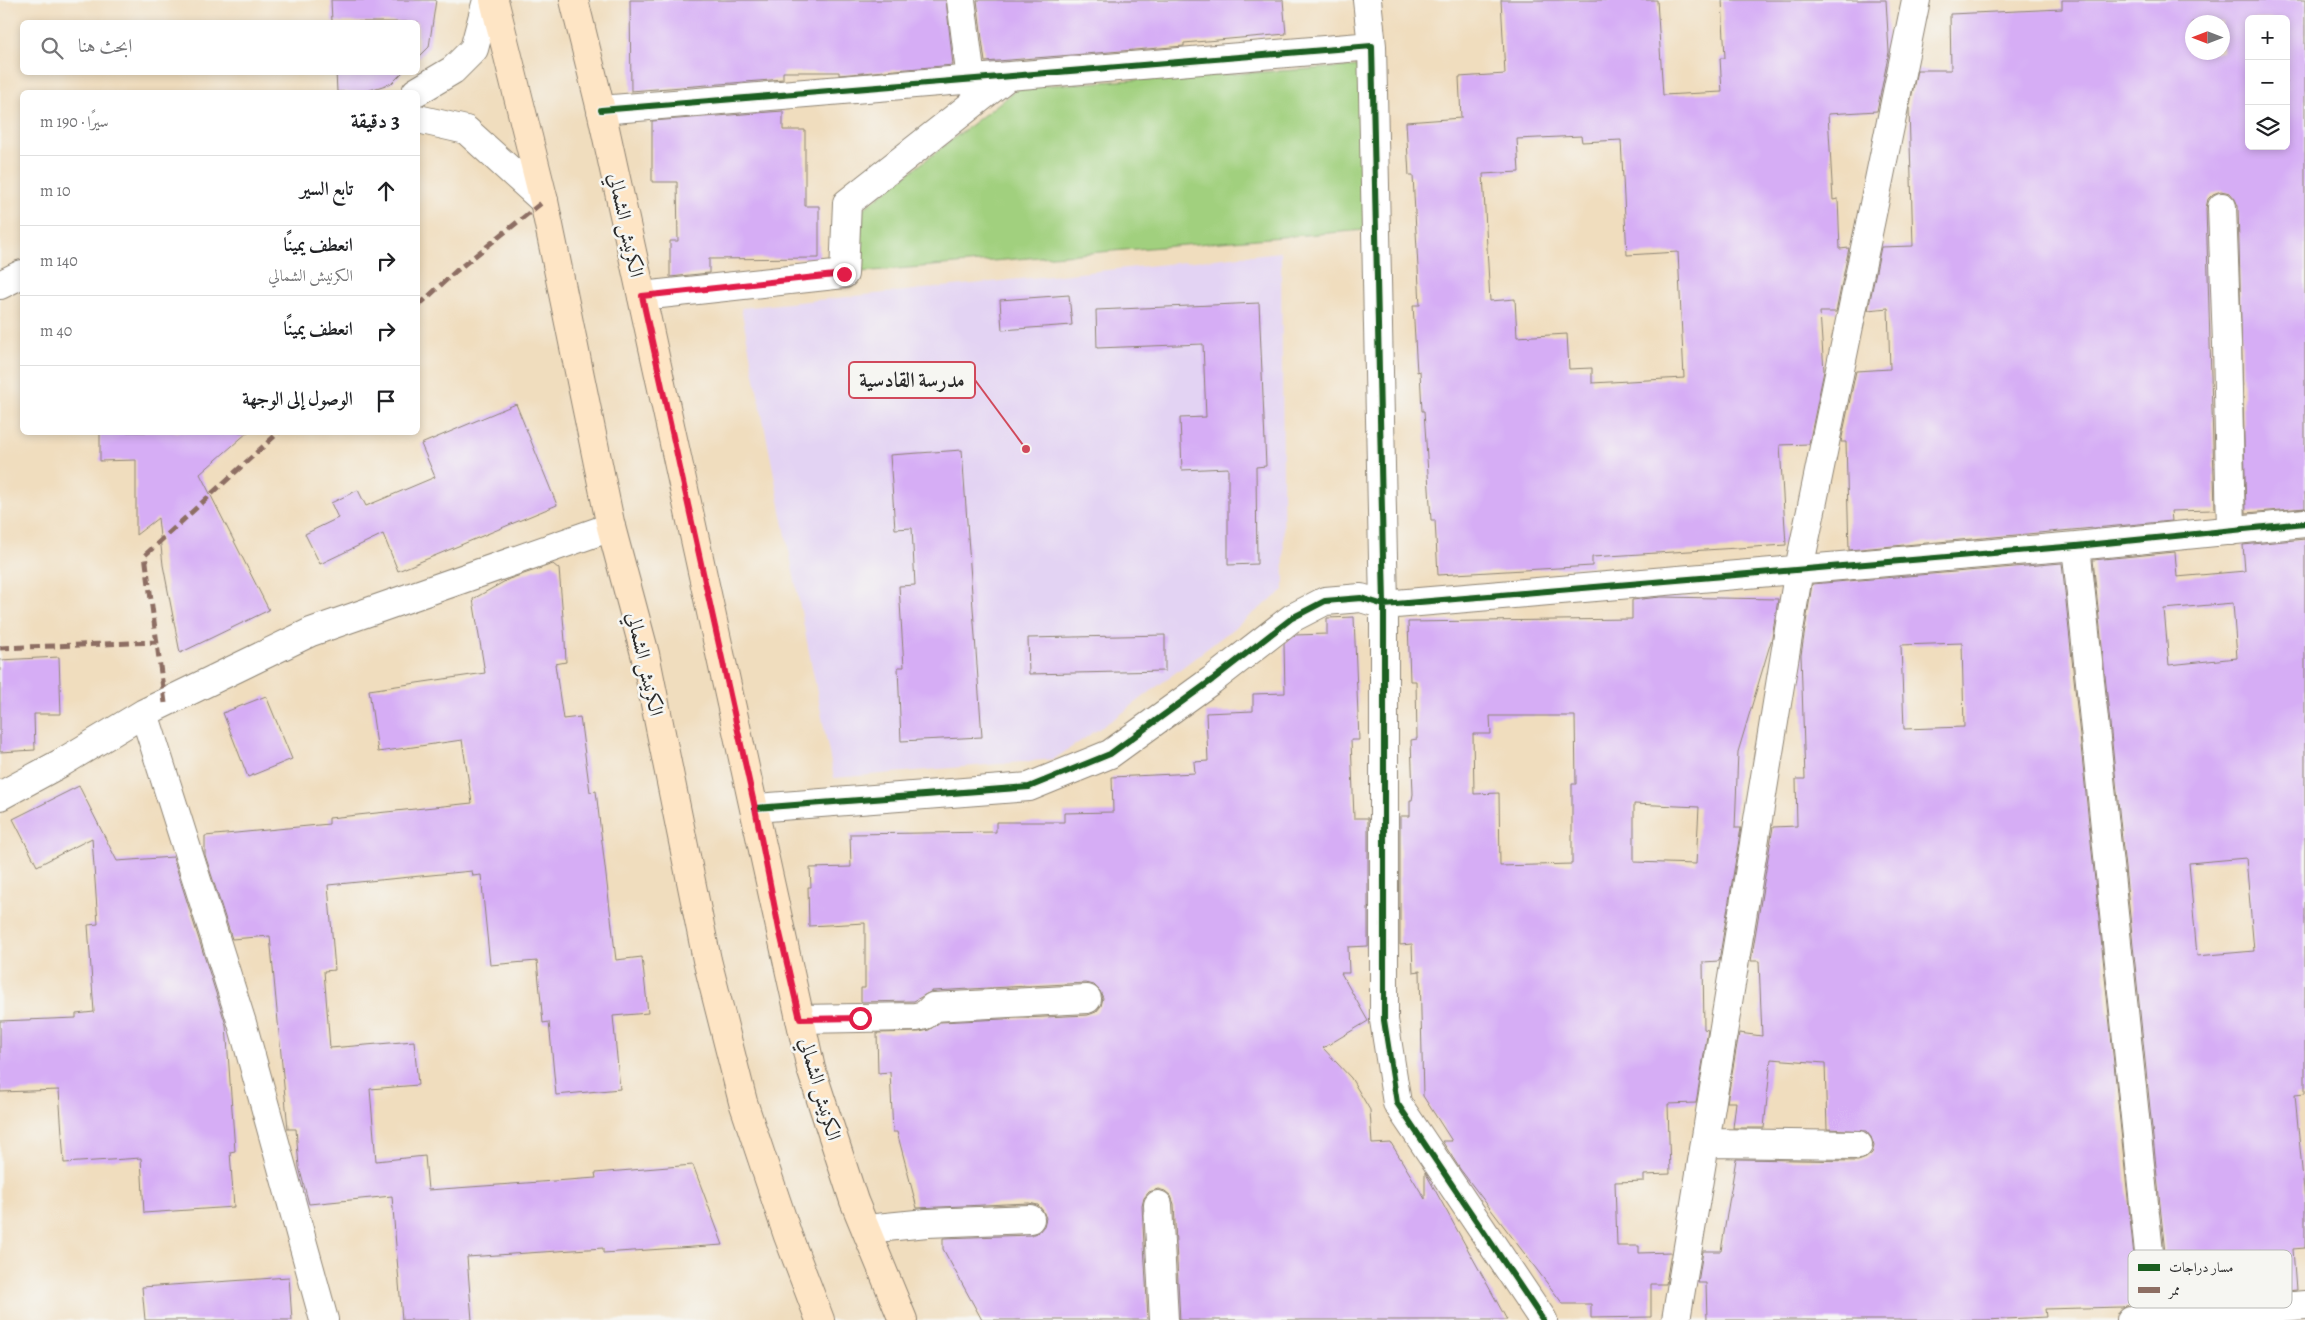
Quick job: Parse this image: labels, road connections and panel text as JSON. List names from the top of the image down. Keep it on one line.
{"streets":{"main road":["الكرنيش الشمالي"]},"places":["مدرسة القادسية"],"legend":["مسار دراجات","ممر"],"north":"left","page":{"map_buttons":["+","−"],"search":"ابحث هنا","heading":["3 دقيقة","سيرًا · 190 m"],"list":[["تابع السير","10 m"],["انعطف يمينًا","الكرنيش الشمالي","140 m"],["انعطف يمينًا","40 m"],"الوصول إلى الوجهة"]}}
